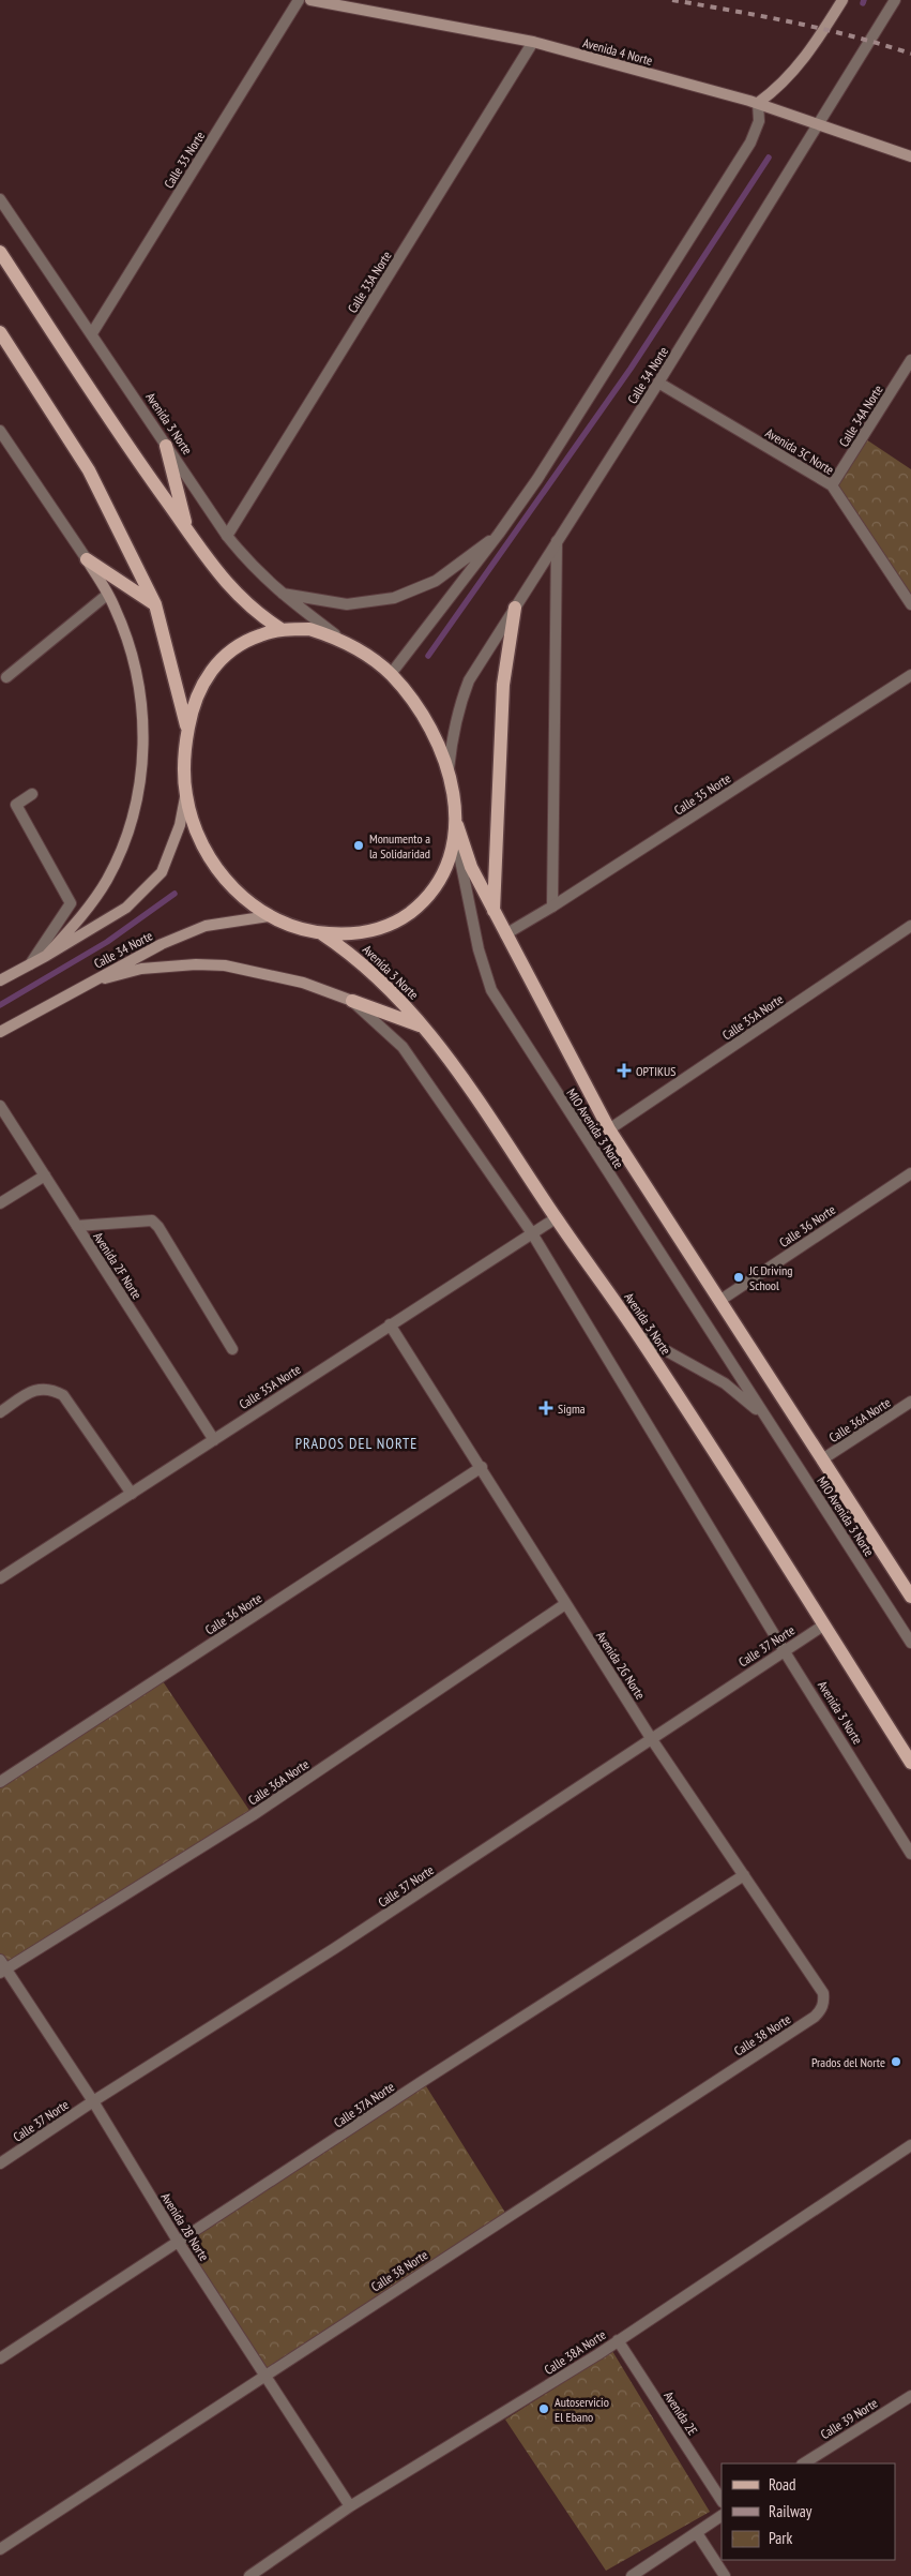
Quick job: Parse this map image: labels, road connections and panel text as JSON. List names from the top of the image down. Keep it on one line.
{"streets":{"main road":["Avenida 4 Norte","Calle 34 Norte","Avenida 3 Norte"],"street":["Calle 33 Norte","Calle 33A Norte","Calle 34A Norte","Avenida 3C Norte","Calle 35 Norte","Calle 35A Norte","MIO Avenida 3 Norte","Calle 36 Norte","Avenida 2F Norte","Calle 36A Norte","Calle 37 Norte","Avenida 2G Norte","Calle 38 Norte","Calle 37A Norte","Avenida 2B Norte","Calle 38A Norte","Avenida 2E","Calle 39 Norte"]},"crossings":[["Avenida 4 Norte","Calle 33A Norte"],["Avenida 4 Norte","Calle 34 Norte"],["Calle 33 Norte","Avenida 3 Norte"],["Calle 33A Norte","Avenida 3 Norte"],["Calle 34 Norte","Avenida 3C Norte"],["Calle 34A Norte","Avenida 3C Norte"],["Avenida 3 Norte","Calle 35A Norte"],["Avenida 3 Norte","MIO Avenida 3 Norte"],["Avenida 3 Norte","Calle 37 Norte"],["Calle 35A Norte","Avenida 2F Norte"],["Calle 35A Norte","Avenida 2G Norte"],["Calle 36 Norte","Avenida 2G Norte"],["Calle 36A Norte","Avenida 2G Norte"],["Calle 36A Norte","Avenida 2B Norte"],["Calle 37 Norte","Avenida 2G Norte"],["Calle 37 Norte","Avenida 2B Norte"],["Avenida 2G Norte","Calle 38 Norte"],["Avenida 2G Norte","Calle 37A Norte"],["Calle 38 Norte","Avenida 2B Norte"],["Calle 37A Norte","Avenida 2B Norte"],["Avenida 2B Norte","Calle 38A Norte"],["Calle 38A Norte","Avenida 2E"]],"districts":["PRADOS DEL NORTE"],"places":{"other":["Monumento a la Solidaridad","JC Driving School","Prados del Norte","Autoservicio El Ebano"],"health":["OPTIKUS","Sigma"]},"legend":["Road","Railway","Park"]}
